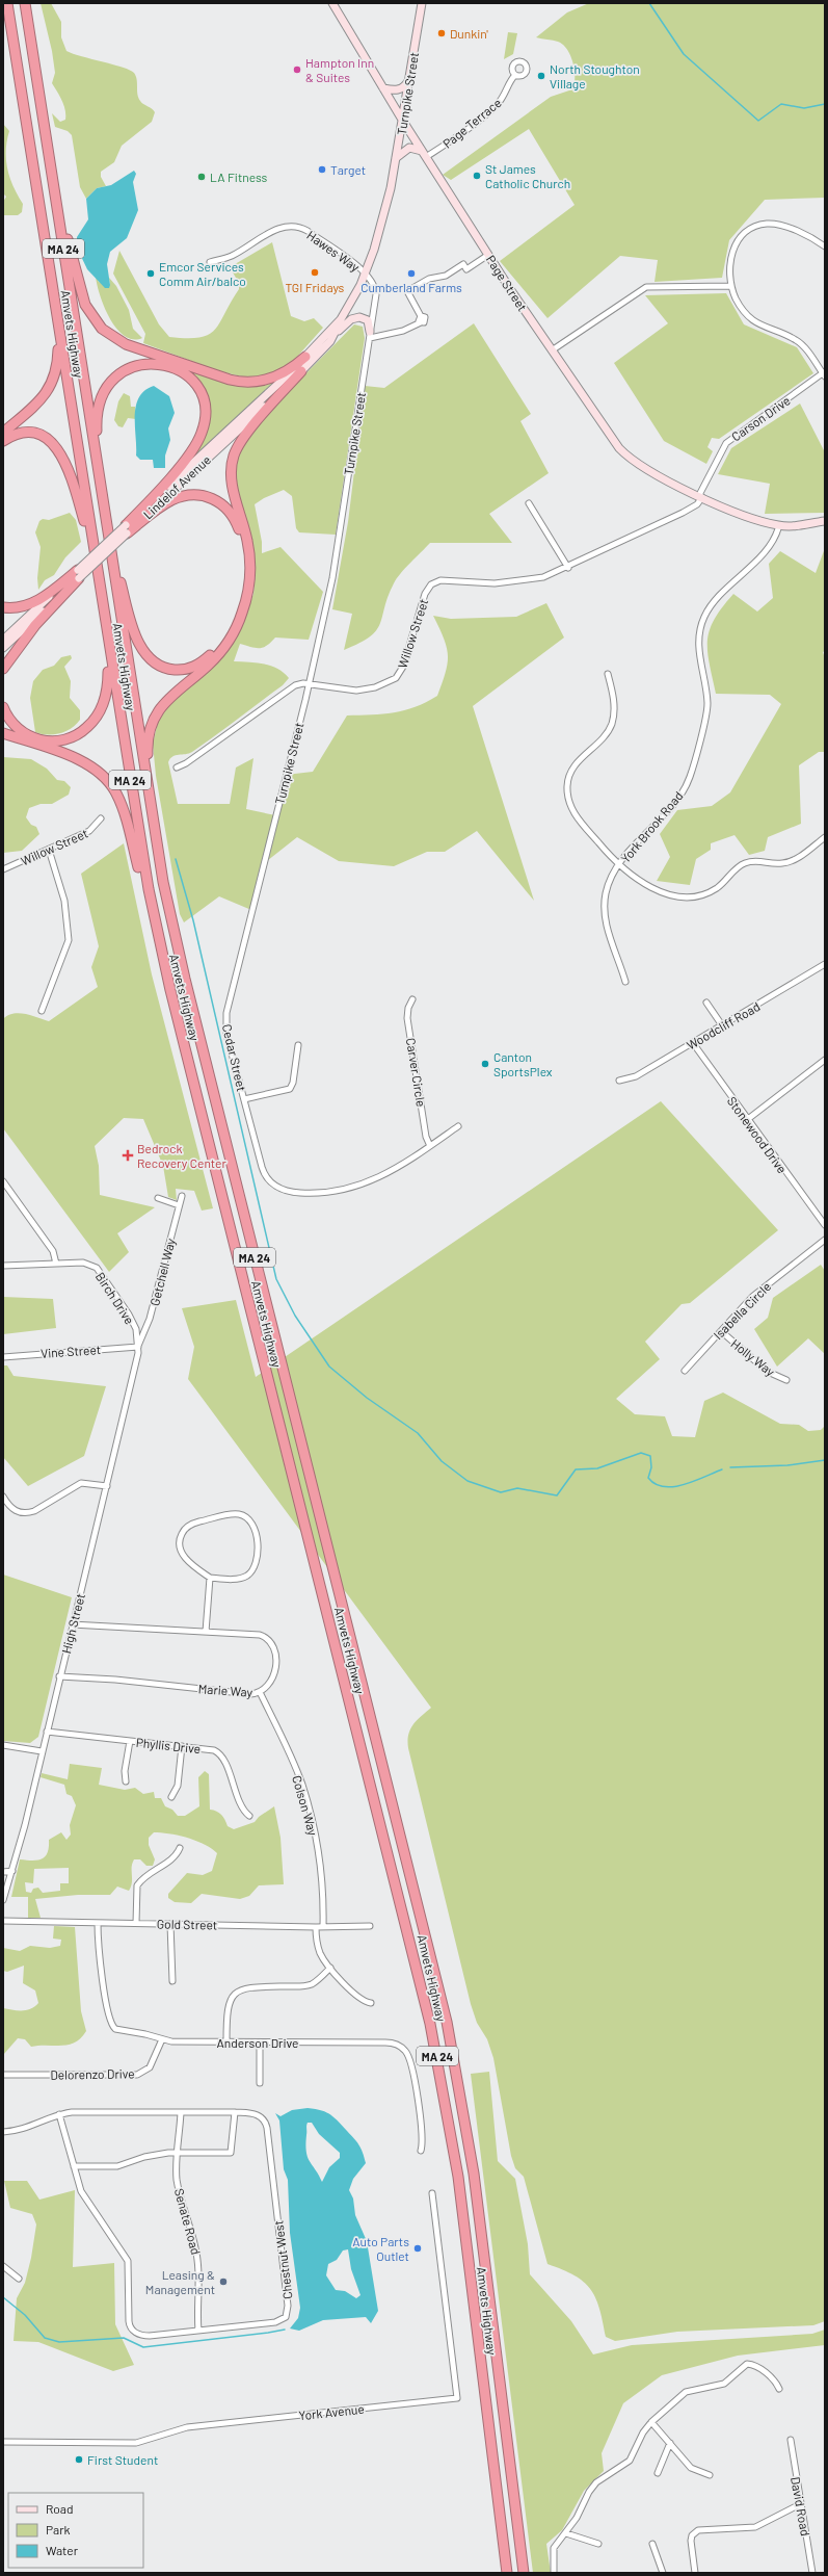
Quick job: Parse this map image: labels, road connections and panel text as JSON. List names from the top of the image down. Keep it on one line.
{"streets":{"highway":["MA 24","Amvets Highway"],"main road":["Turnpike Street","Page Street","Lindelof Avenue"],"street":["Page Terrace","Hawes Way","Carson Drive","Willow Street","York Brook Road","Woodcliff Road","Cedar Street","Carver Circle","Stonewood Drive","Getchell Way","Birch Drive","Isabella Circle","Vine Street","Holly Way","High Street","Marie Way","Phyllis Drive","Colson Way","Gold Street","Anderson Drive","Delorenzo Drive","Senate Road","Chestnut West","York Avenue","David Road"]},"crossings":[["Turnpike Street","Hawes Way"],["Turnpike Street","Page Street"],["Turnpike Street","Lindelof Avenue"],["Turnpike Street","Willow Street"],["Turnpike Street","Cedar Street"],["Page Terrace","Page Street"],["Hawes Way","Lindelof Avenue"],["Page Street","Carson Drive"],["Page Street","Willow Street"],["Page Street","York Brook Road"],["Carson Drive","Willow Street"],["Woodcliff Road","Stonewood Drive"],["Cedar Street","Carver Circle"],["Getchell Way","Birch Drive"],["Getchell Way","Vine Street"],["Getchell Way","High Street"],["Birch Drive","Vine Street"],["Birch Drive","High Street"],["Isabella Circle","Holly Way"],["Vine Street","High Street"],["High Street","Marie Way"],["High Street","Phyllis Drive"],["Marie Way","Colson Way"],["Colson Way","Gold Street"],["Gold Street","Anderson Drive"],["Anderson Drive","Delorenzo Drive"],["Senate Road","Chestnut West"]],"places":{"other":["Dunkin'","Hampton Inn & Suites","North Stoughton Village","Target","St James Catholic Church","LA Fitness","TGI Fridays","Emcor Services Comm Air/balco","Cumberland Farms","Canton SportsPlex","Auto Parts Outlet","Leasing & Management","First Student"],"health":["Bedrock Recovery Center"]},"legend":["Road","Park","Water"]}
